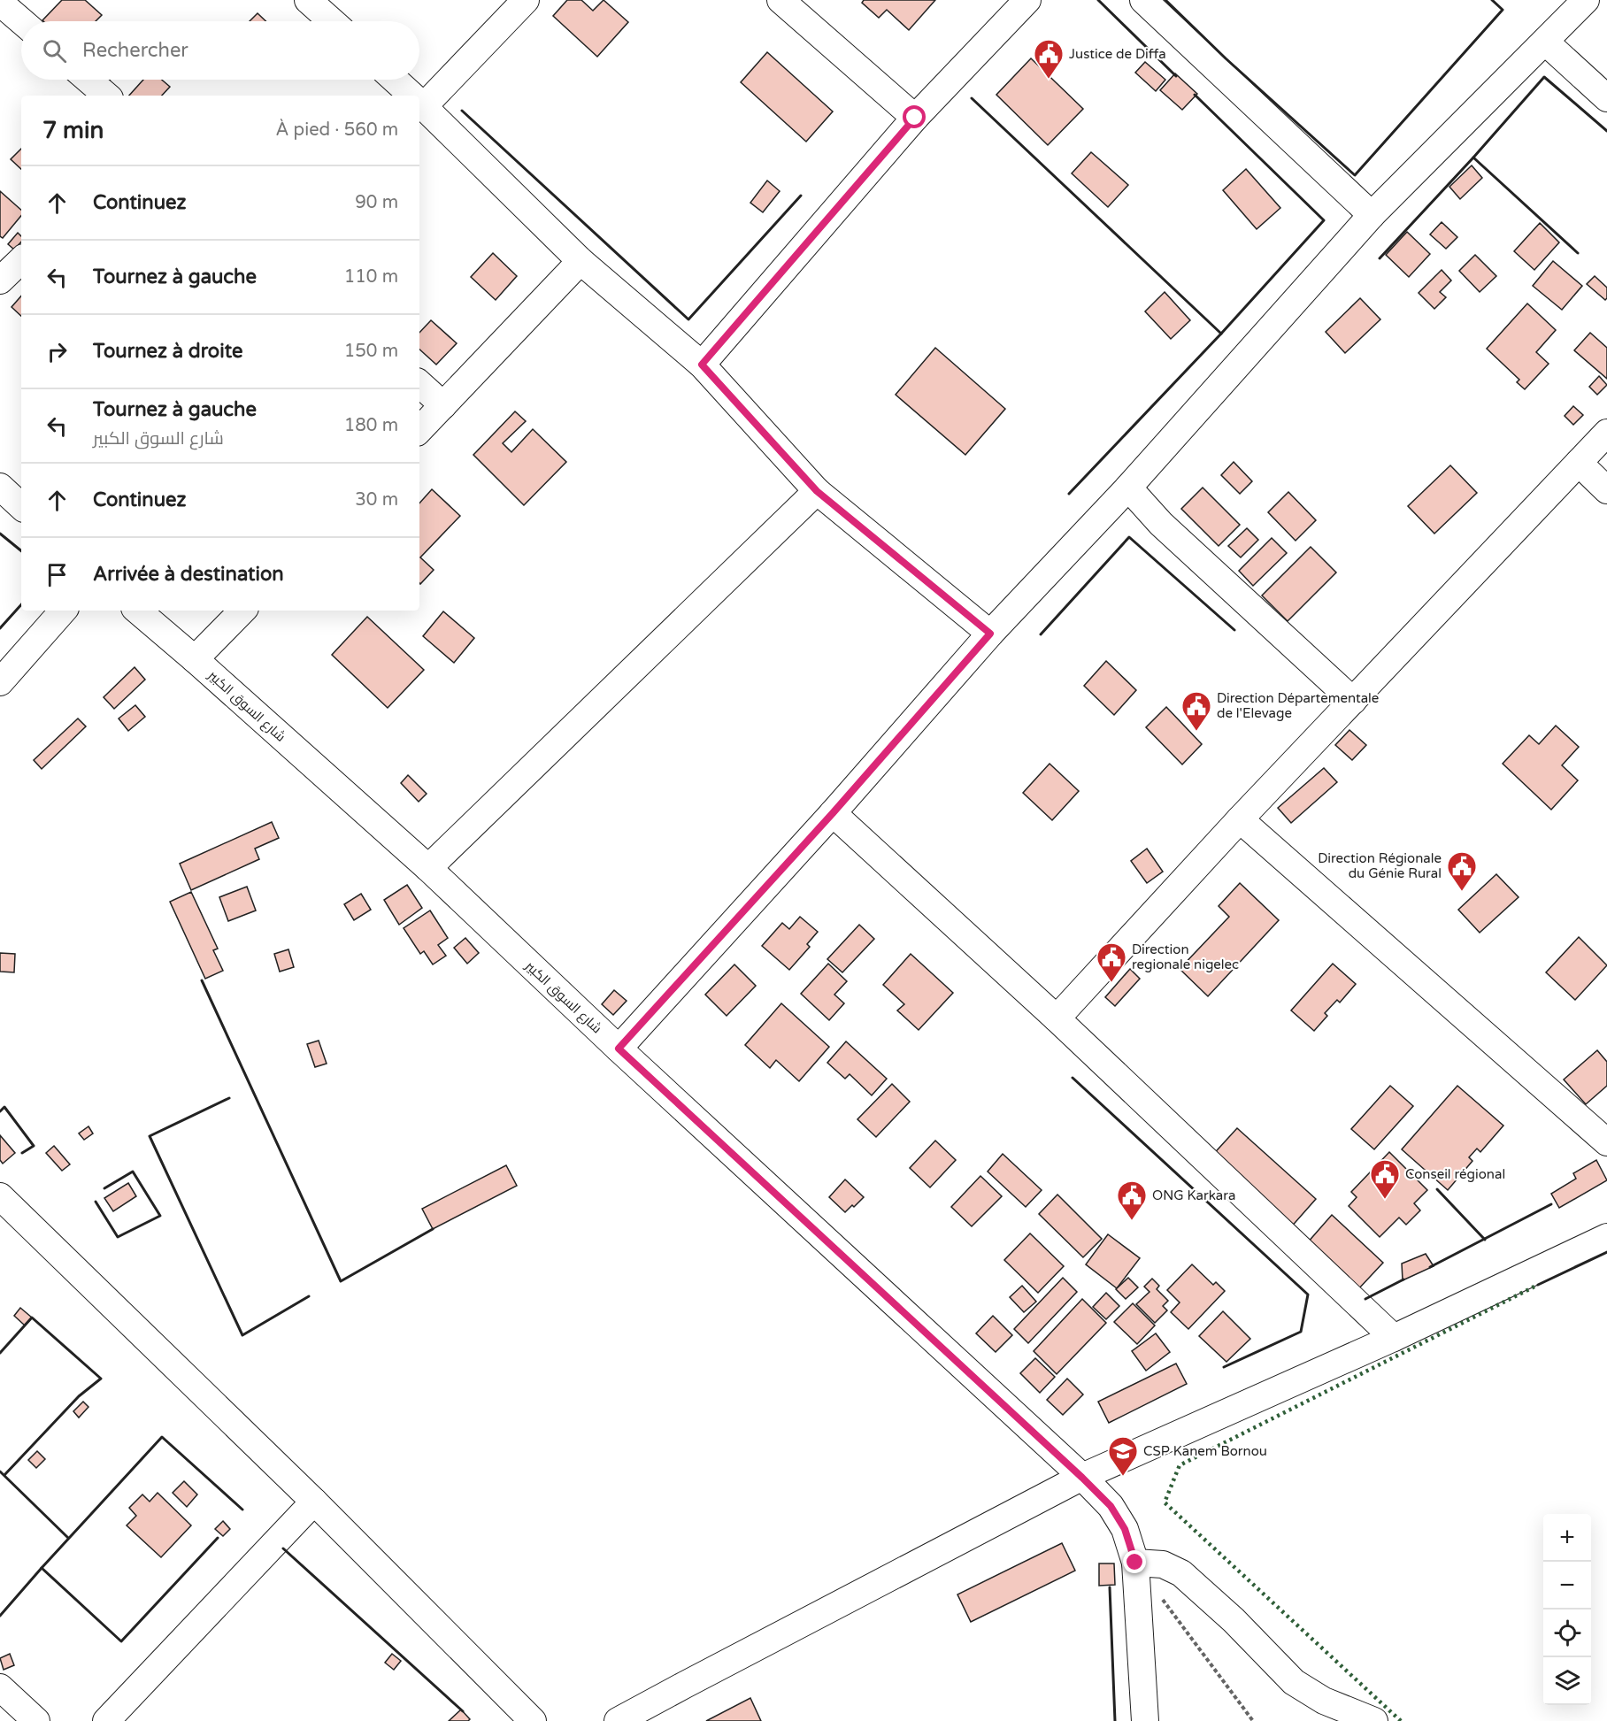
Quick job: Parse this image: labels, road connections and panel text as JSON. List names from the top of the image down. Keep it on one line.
{"streets":{"street":["شارع السوق الكبير"]},"places":{"public building":["Justice de Diffa","Direction Départementale de l'Elevage","Direction Régionale du Génie Rural","Direction regionale nigelec","Conseil régional","ONG Karkara"],"school or university":["CSP Kanem Bornou"]},"page":{"search":"Rechercher","heading":["7 min","À pied · 560 m"],"list":[["Continuez","90 m"],["Tournez à gauche","110 m"],["Tournez à droite","150 m"],["Tournez à gauche","شارع السوق الكبير","180 m"],["Continuez","30 m"],"Arrivée à destination"],"map_buttons":["+","−"]}}
